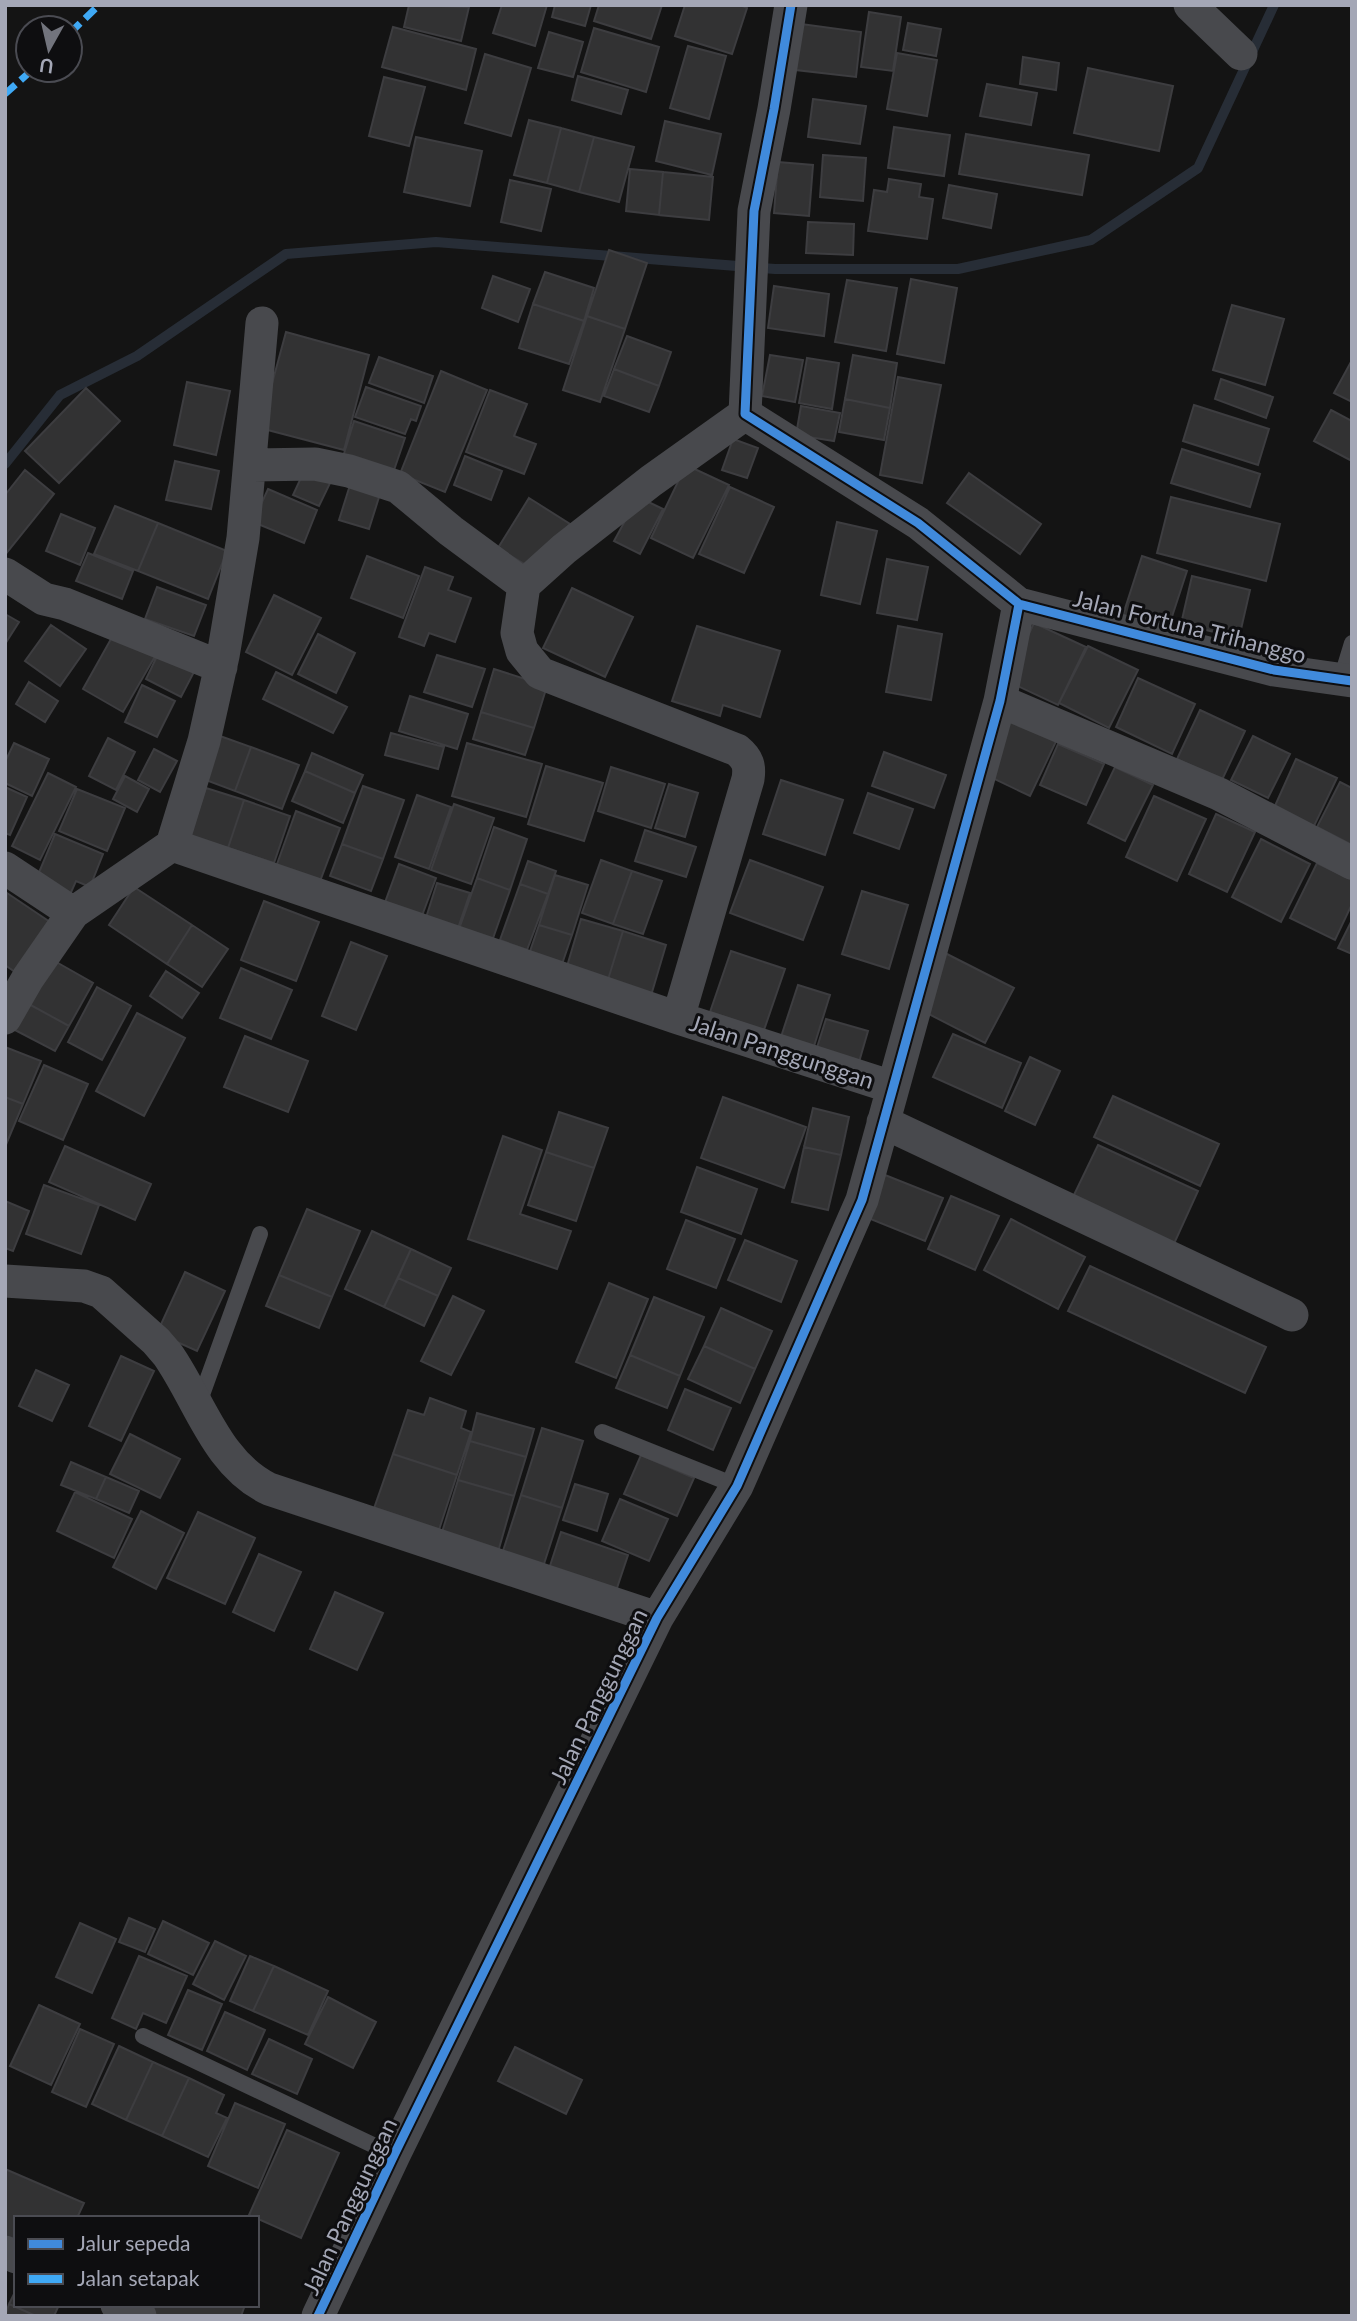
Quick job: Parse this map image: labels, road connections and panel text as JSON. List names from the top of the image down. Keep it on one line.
{"streets":{"street":["Jalan Fortuna Trihanggo","Jalan Panggunggan"]},"legend":["Jalur sepeda","Jalan setapak"],"north":"bottom"}
